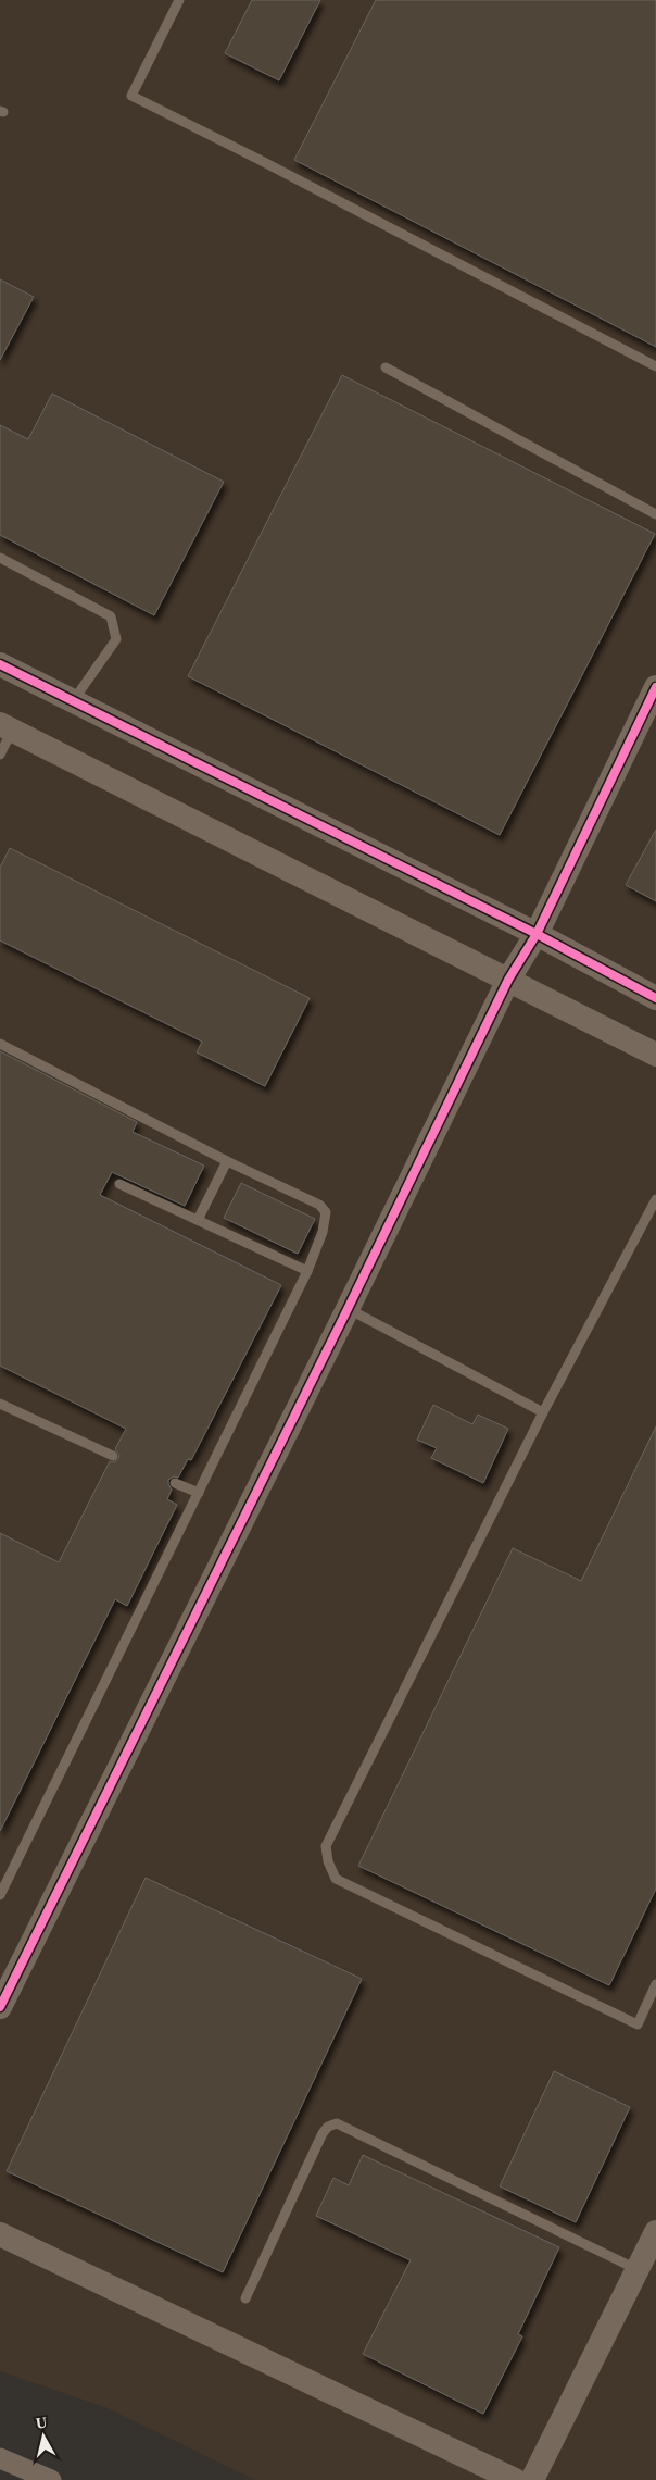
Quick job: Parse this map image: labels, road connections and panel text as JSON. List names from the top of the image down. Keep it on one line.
{"north":"top"}
